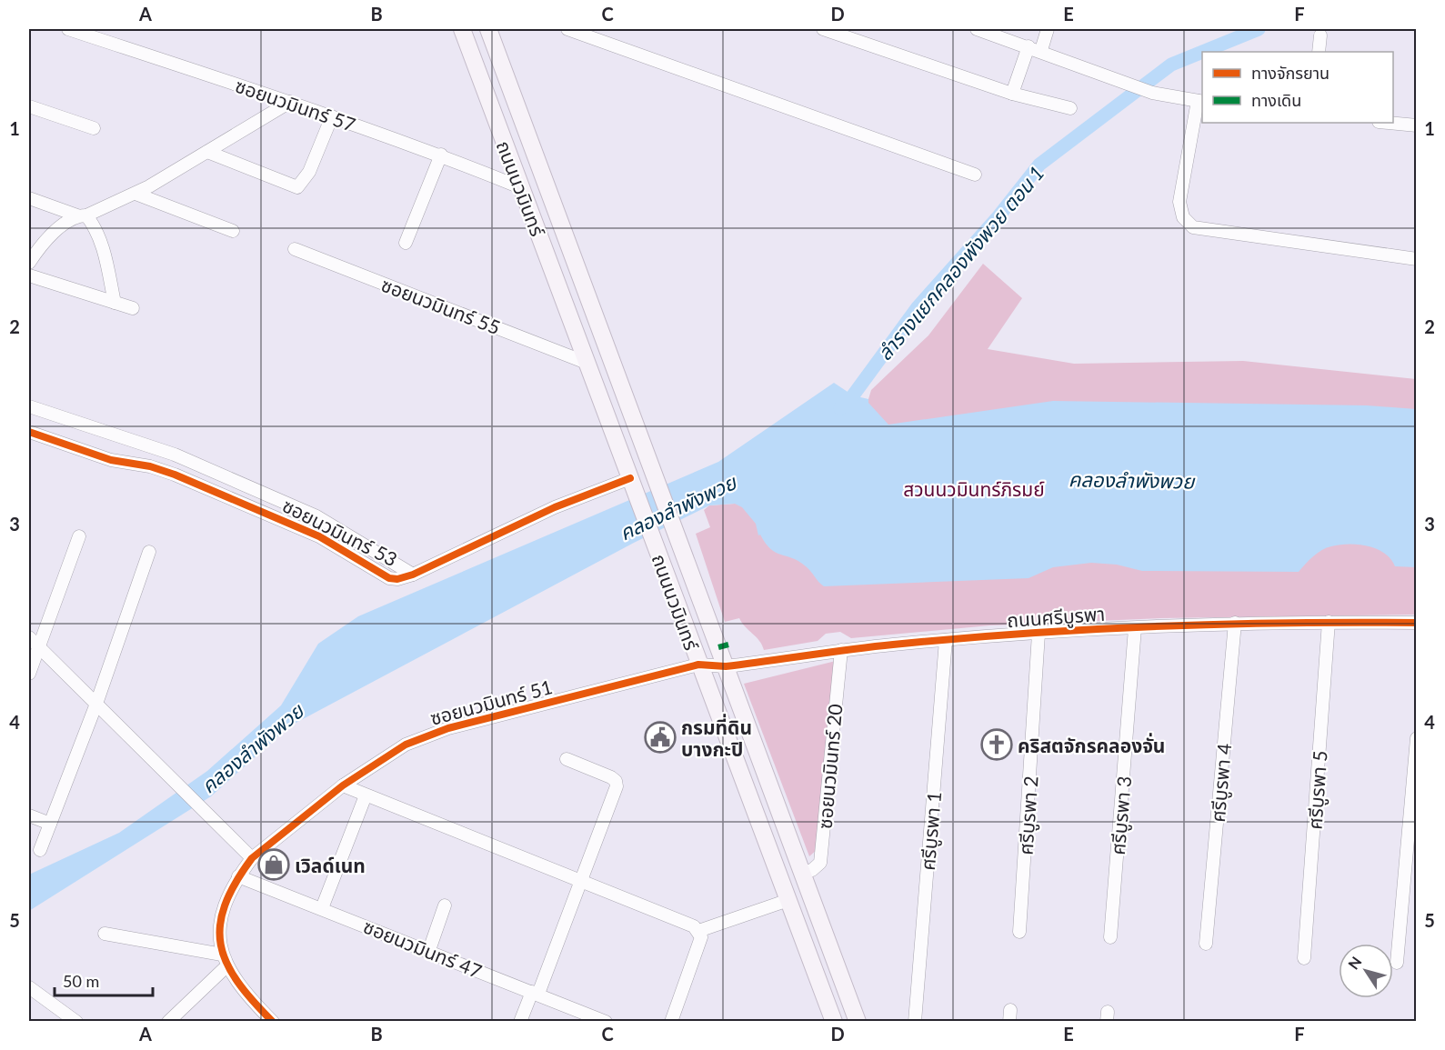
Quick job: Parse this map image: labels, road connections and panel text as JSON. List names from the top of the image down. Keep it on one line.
{"streets":{"main road":["ถนนนวมินทร์"],"street":["ซอยนวมินทร์ 57","ซอยนวมินทร์ 55","ซอยนวมินทร์ 53","ถนนศรีบูรพา","ซอยนวมินทร์ 51","ซอยนวมินทร์ 20","ศรีบูรพา 4","ศรีบูรพา 5","ศรีบูรพา 2","ศรีบูรพา 3","ศรีบูรพา 1","ซอยนวมินทร์ 47"]},"crossings":[["ซอยนวมินทร์ 57","ถนนนวมินทร์"],["ถนนนวมินทร์","ซอยนวมินทร์ 55"],["ถนนนวมินทร์","ซอยนวมินทร์ 53"],["ถนนนวมินทร์","ถนนศรีบูรพา"],["ถนนนวมินทร์","ซอยนวมินทร์ 51"],["ถนนนวมินทร์","ซอยนวมินทร์ 20"],["ถนนศรีบูรพา","ซอยนวมินทร์ 51"],["ถนนศรีบูรพา","ซอยนวมินทร์ 20"],["ถนนศรีบูรพา","ศรีบูรพา 4"],["ถนนศรีบูรพา","ศรีบูรพา 5"],["ถนนศรีบูรพา","ศรีบูรพา 2"],["ถนนศรีบูรพา","ศรีบูรพา 3"],["ถนนศรีบูรพา","ศรีบูรพา 1"],["ซอยนวมินทร์ 51","ซอยนวมินทร์ 47"]],"water":["ลำรางแยกคลองพังพวย ตอน 1","คลองลำพังพวย"],"parks":["สวนนวมินทร์ภิรมย์"],"places":{"public building":["กรมที่ดิน บางกะปิ"],"church":["คริสตจักรคลองจั่น"],"shop":["เวิลด์เนท"]},"legend":["ทางจักรยาน","ทางเดิน"],"scale_bar":"50 m","north":"top left","grid":{"columns":["A","B","C","D","E","F"],"rows":["1","2","3","4","5"]}}
